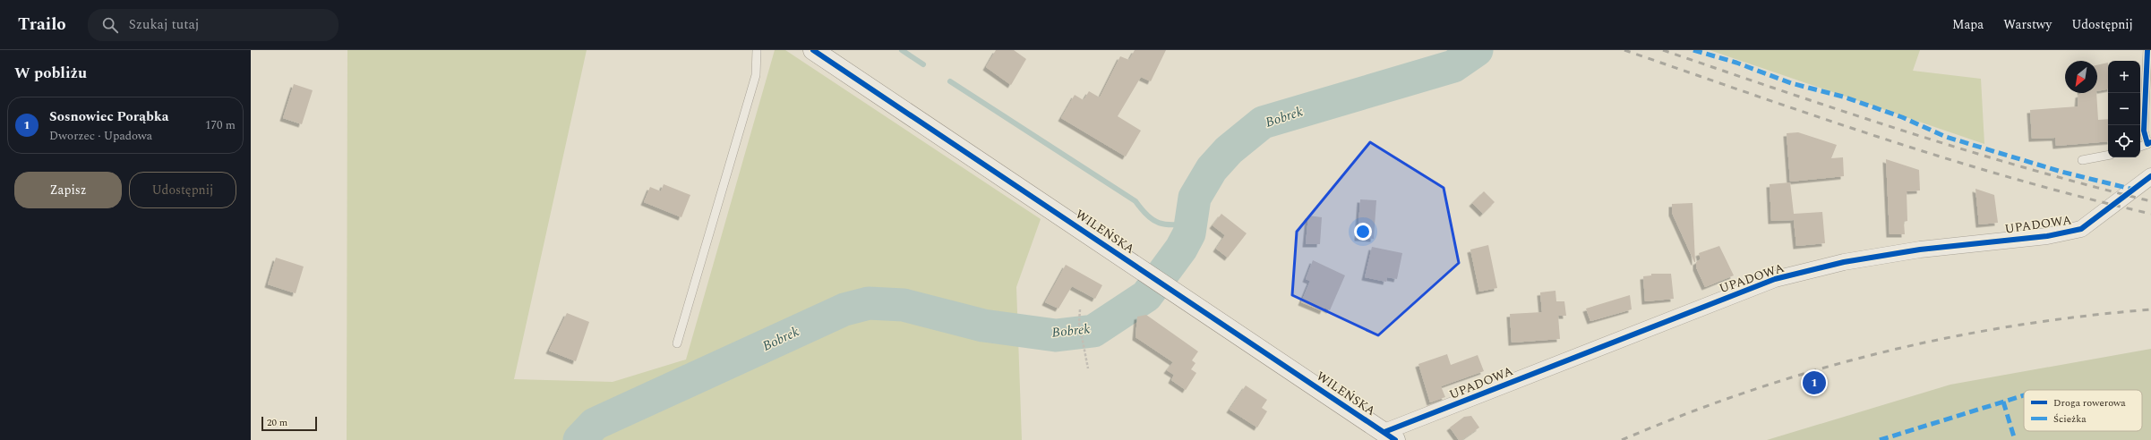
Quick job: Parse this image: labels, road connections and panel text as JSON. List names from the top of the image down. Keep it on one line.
{"streets":{"street":["UPADOWA","WILEŃSKA"]},"crossings":[["UPADOWA","WILEŃSKA"]],"water":["Bobrek"],"legend":["Droga rowerowa","Ścieżka"],"scale_bar":"20 m","north":"bottom left","page":{"header":"Trailo","search":"Szukaj tutaj","nav":["Mapa","Warstwy","Udostępnij"],"heading":"W pobliżu","map_buttons":["+","−"],"list":[{"mark":"1","name":"Sosnowiec Porąbka","note":"Dworzec · Upadowa","value":"170 m"}],"buttons":["Zapisz","Udostępnij"],"pins":"1","scale":"20 m"}}
